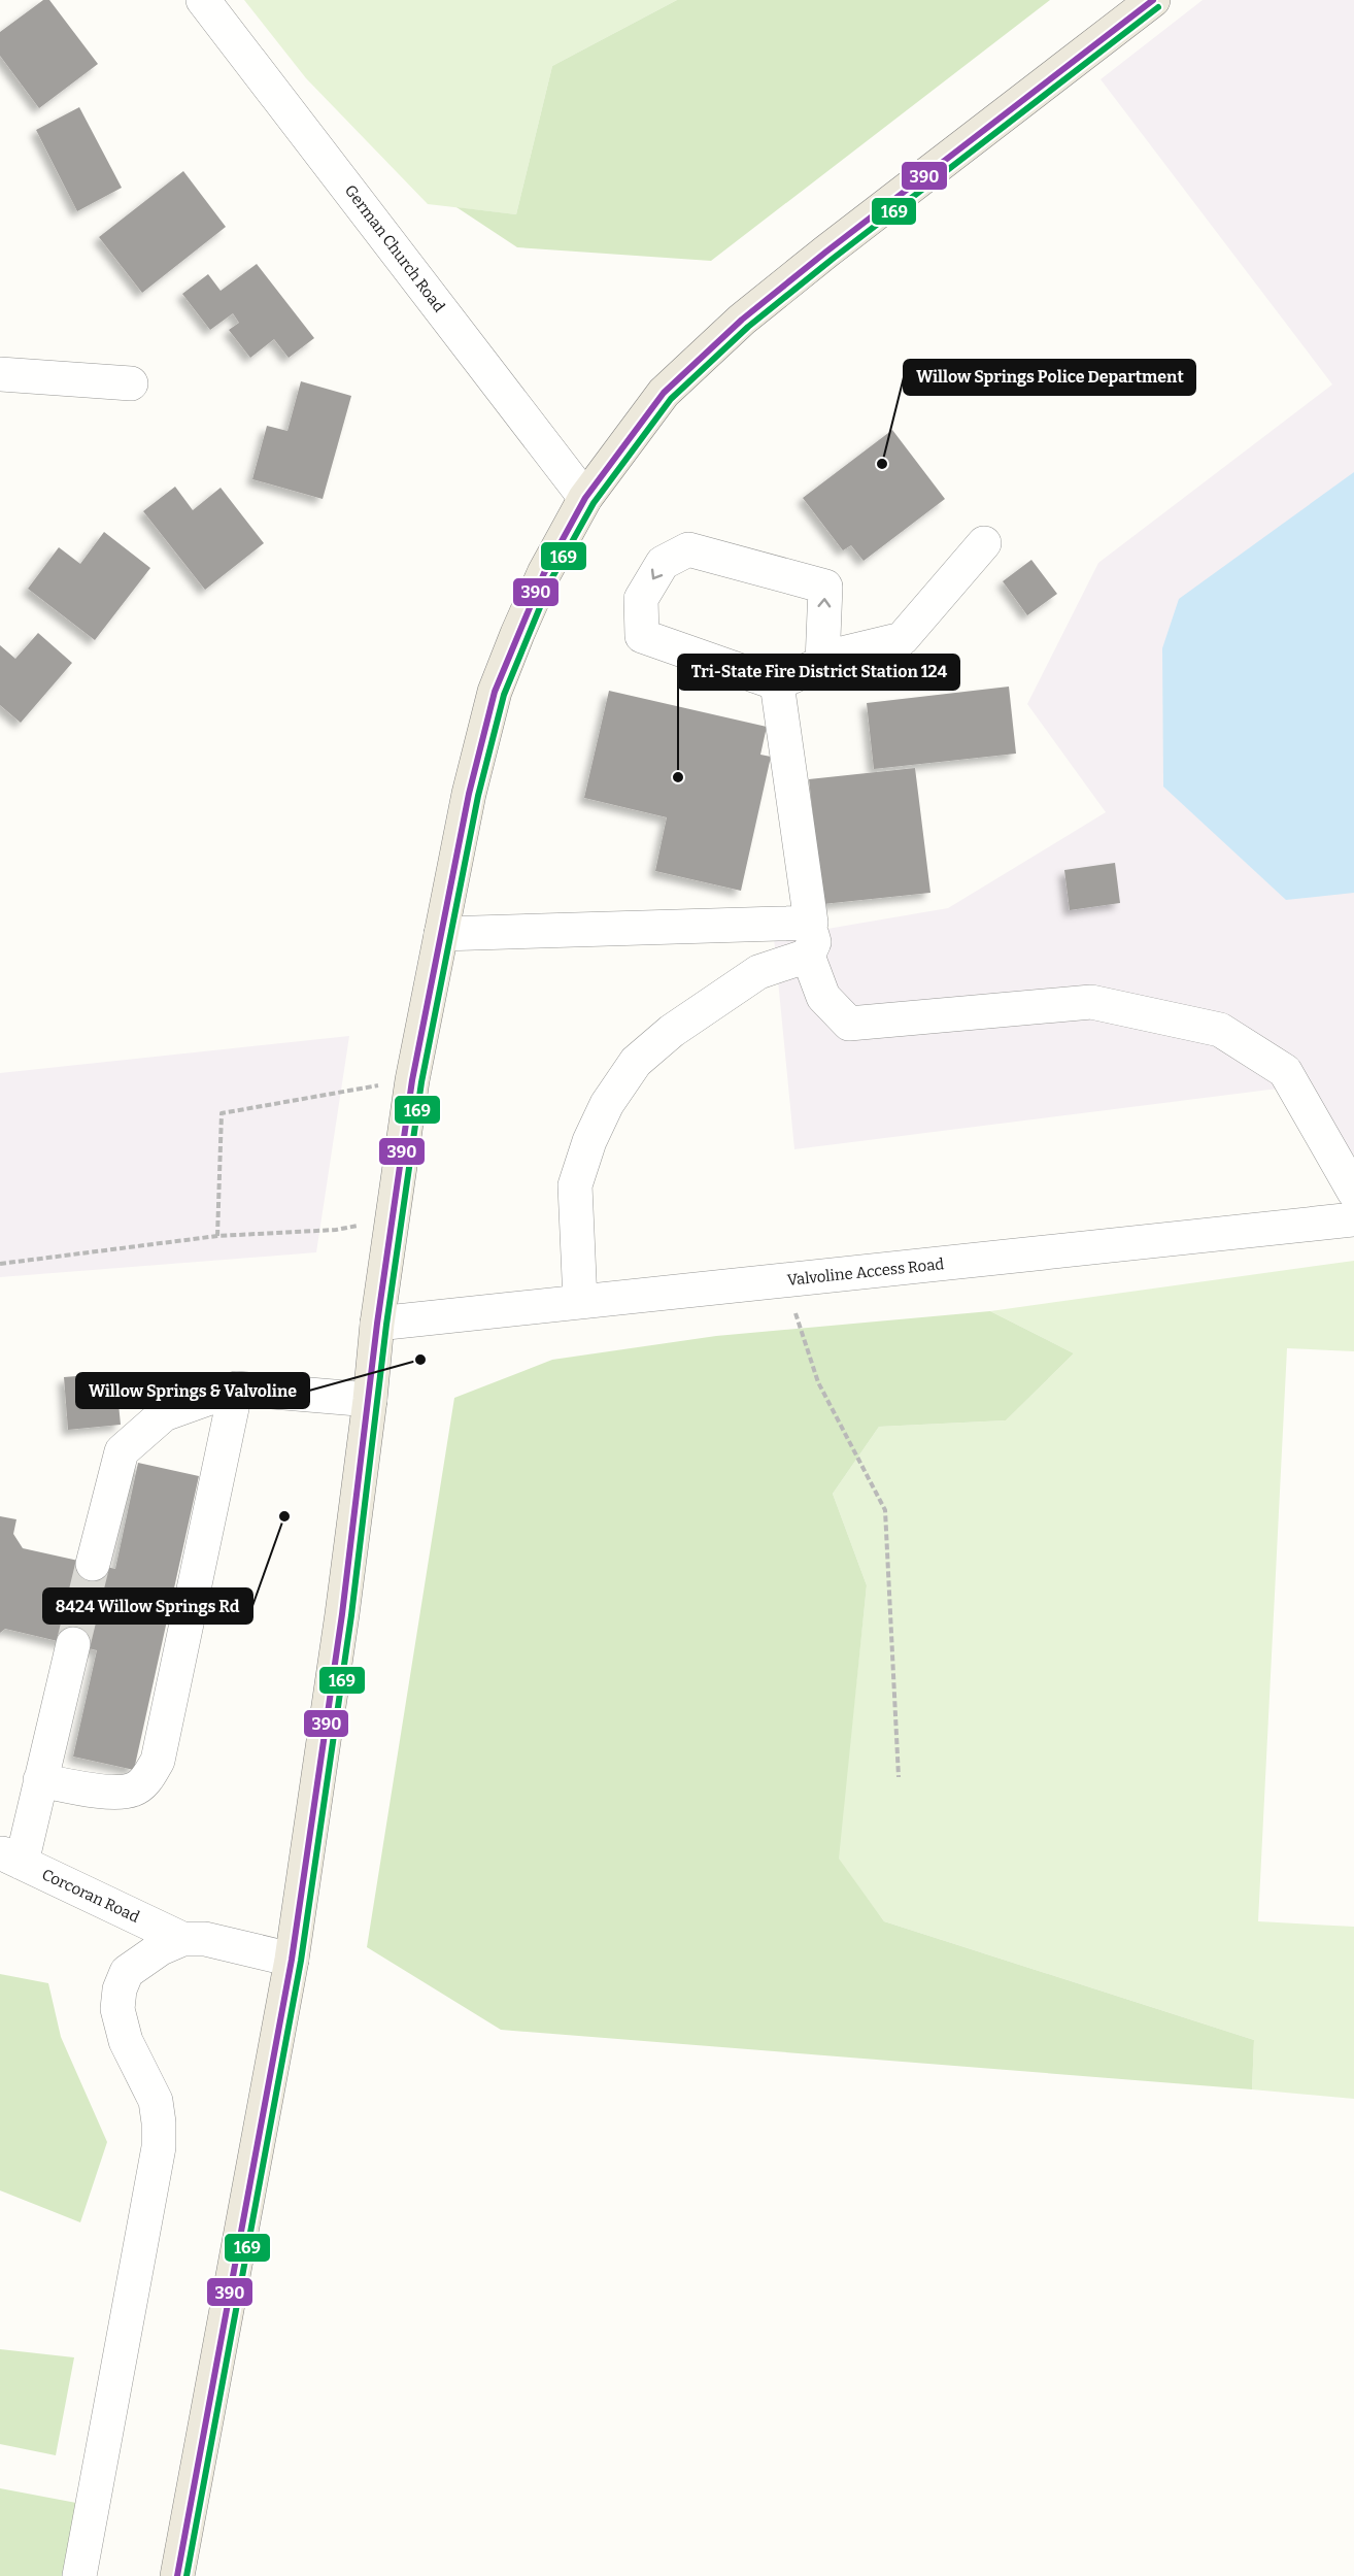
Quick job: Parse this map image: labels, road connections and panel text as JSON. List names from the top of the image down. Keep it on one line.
{"streets":{"street":["German Church Road","Valvoline Access Road","Corcoran Road"]},"places":["Willow Springs Police Department","Tri-State Fire District Station 124","Willow Springs & Valvoline","8424 Willow Springs Rd"],"lines":["transit line 390","transit line 169"]}
